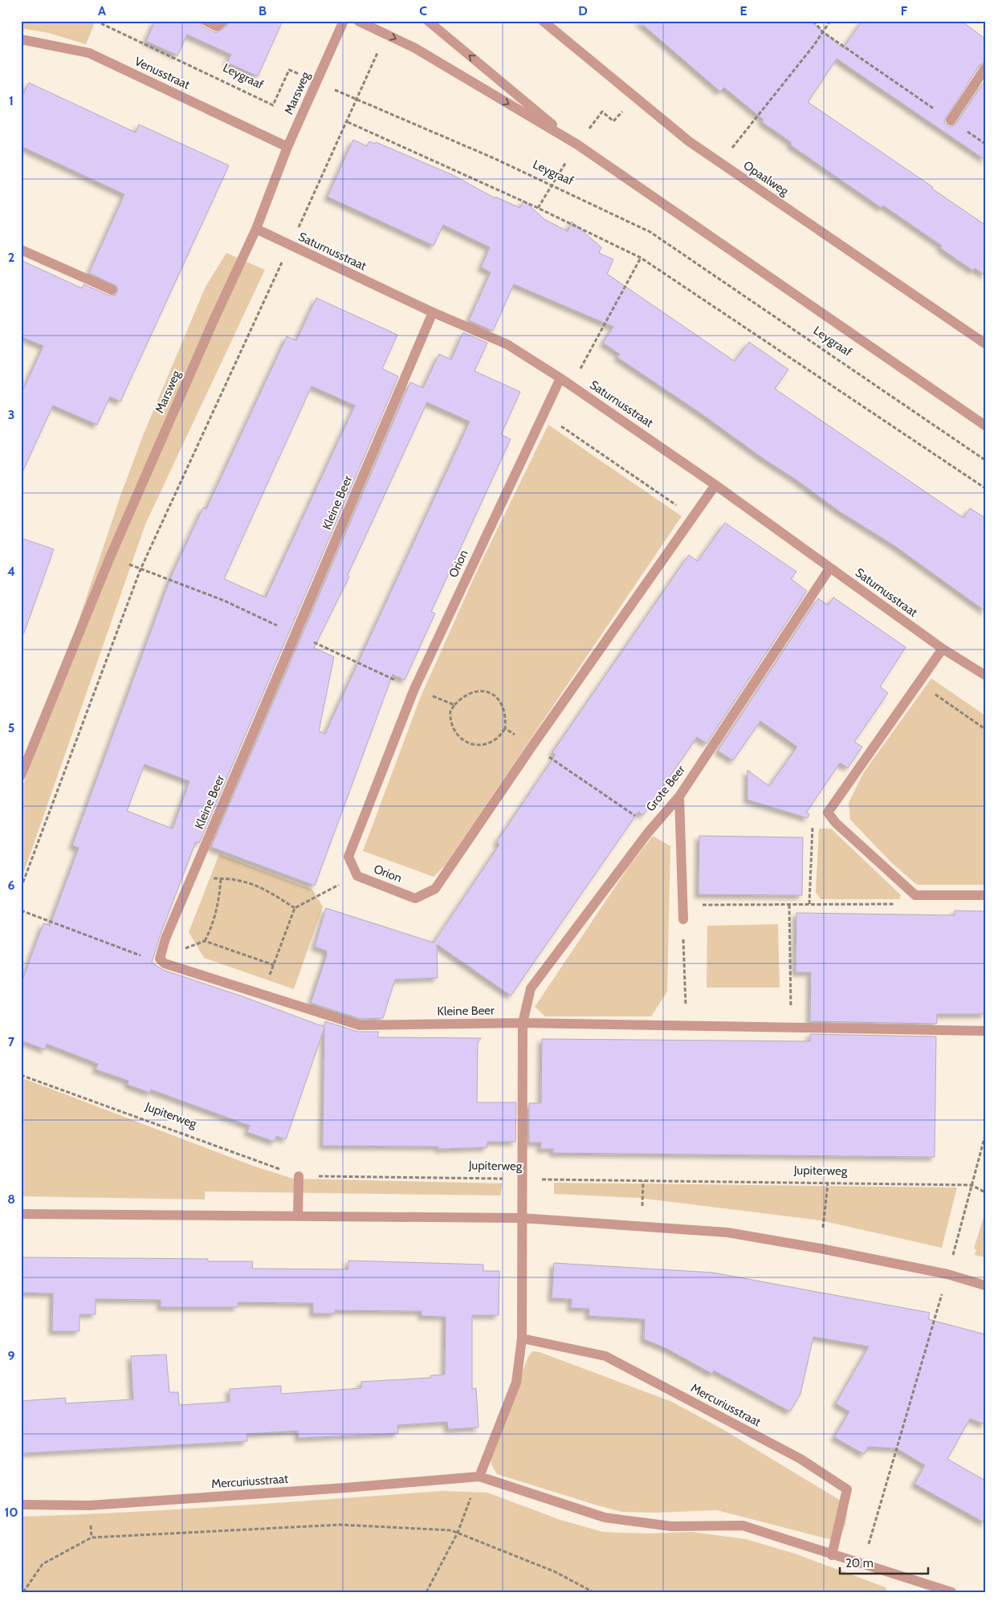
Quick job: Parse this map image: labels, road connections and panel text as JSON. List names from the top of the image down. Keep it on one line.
{"streets":{"street":["Venusstraat","Leygraaf","Marsweg","Opaalweg","Saturnusstraat","Kleine Beer","Orion","Grote Beer","Mercuriusstraat"],"path":["Jupiterweg"]},"crossings":[["Venusstraat","Marsweg"],["Leygraaf","Marsweg"],["Marsweg","Saturnusstraat"],["Saturnusstraat","Kleine Beer"],["Saturnusstraat","Orion"],["Saturnusstraat","Grote Beer"],["Kleine Beer","Grote Beer"],["Grote Beer","Jupiterweg"]],"scale_bar":"20 m","grid":{"columns":["A","B","C","D","E","F"],"rows":["1","2","3","4","5","6","7","8","9","10"]}}
